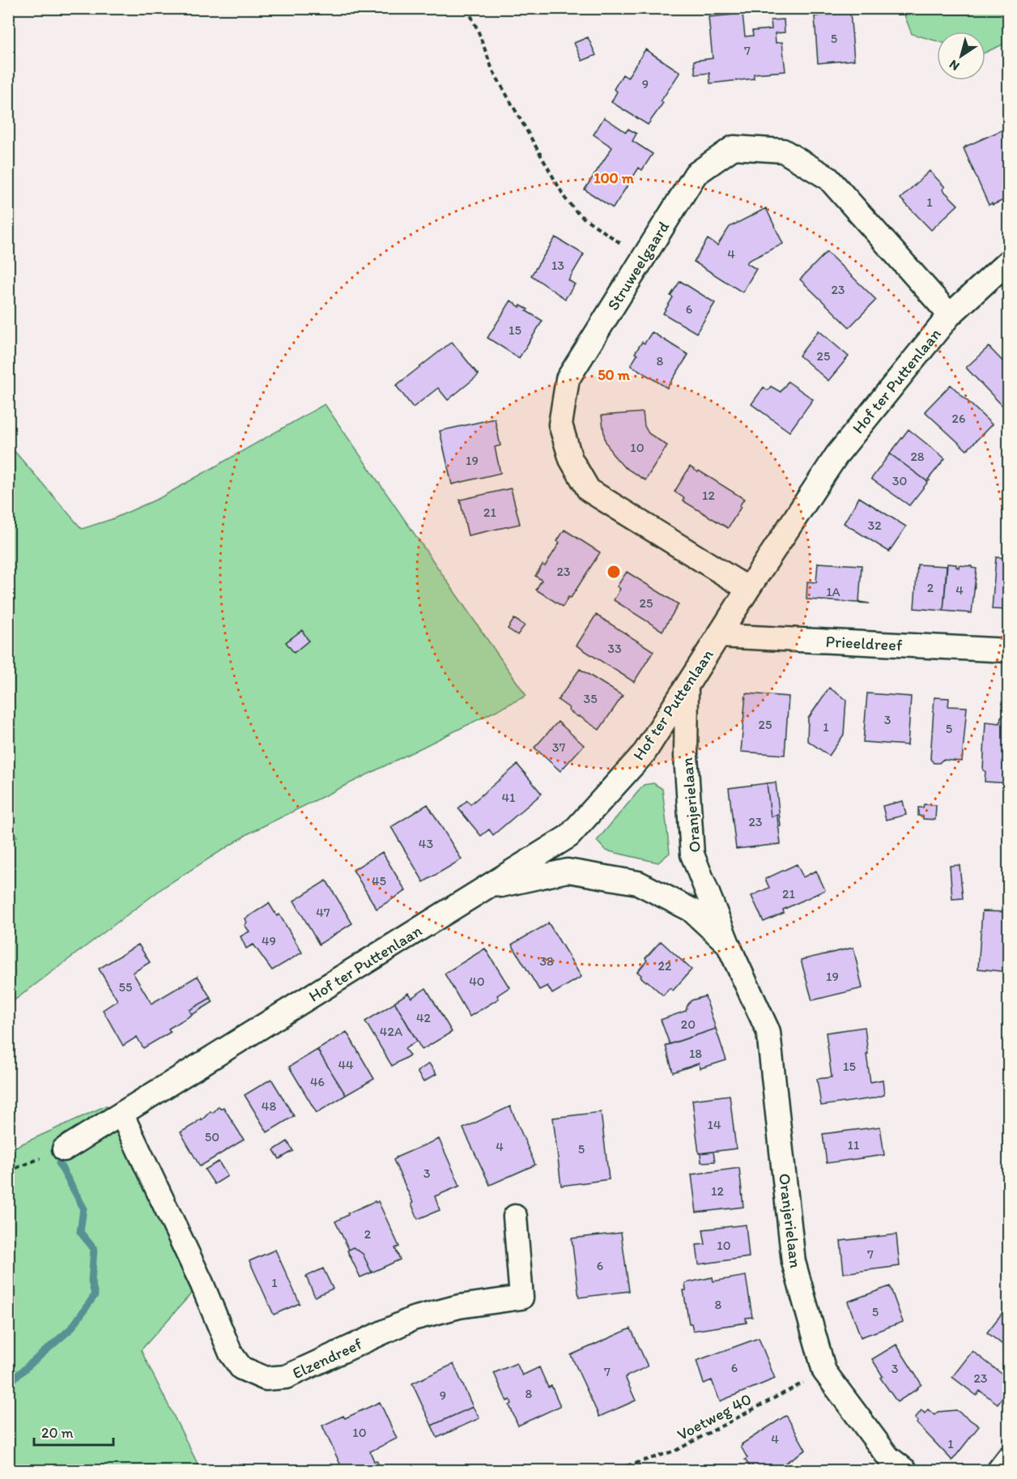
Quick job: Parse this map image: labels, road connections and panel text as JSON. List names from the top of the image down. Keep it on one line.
{"streets":{"street":["Struweelgaard","Hof ter Puttenlaan","Prieeldreef","Oranjerielaan","Elzendreef"],"path":["Voetweg 40"]},"crossings":[["Struweelgaard","Hof ter Puttenlaan"],["Hof ter Puttenlaan","Prieeldreef"],["Hof ter Puttenlaan","Oranjerielaan"],["Hof ter Puttenlaan","Elzendreef"],["Oranjerielaan","Voetweg 40"]],"house_numbers":["5","7","9","1","4","13","23","6","15","25","8","26","10","28","19","30","12","21","32","23","2","4","1A","25","33","35","3","25","1","5","37","41","23","43","45","21","47","49","38","22","19","40","55","42","20","42A","18","44","15","46","48","14","50","11","4","5","3","12","2","10","7","6","1","8","5","6","3","7","23","8","9","10","4","1"],"scale_bar":"20 m","north":"bottom left","rings":["100 m","50 m"]}
